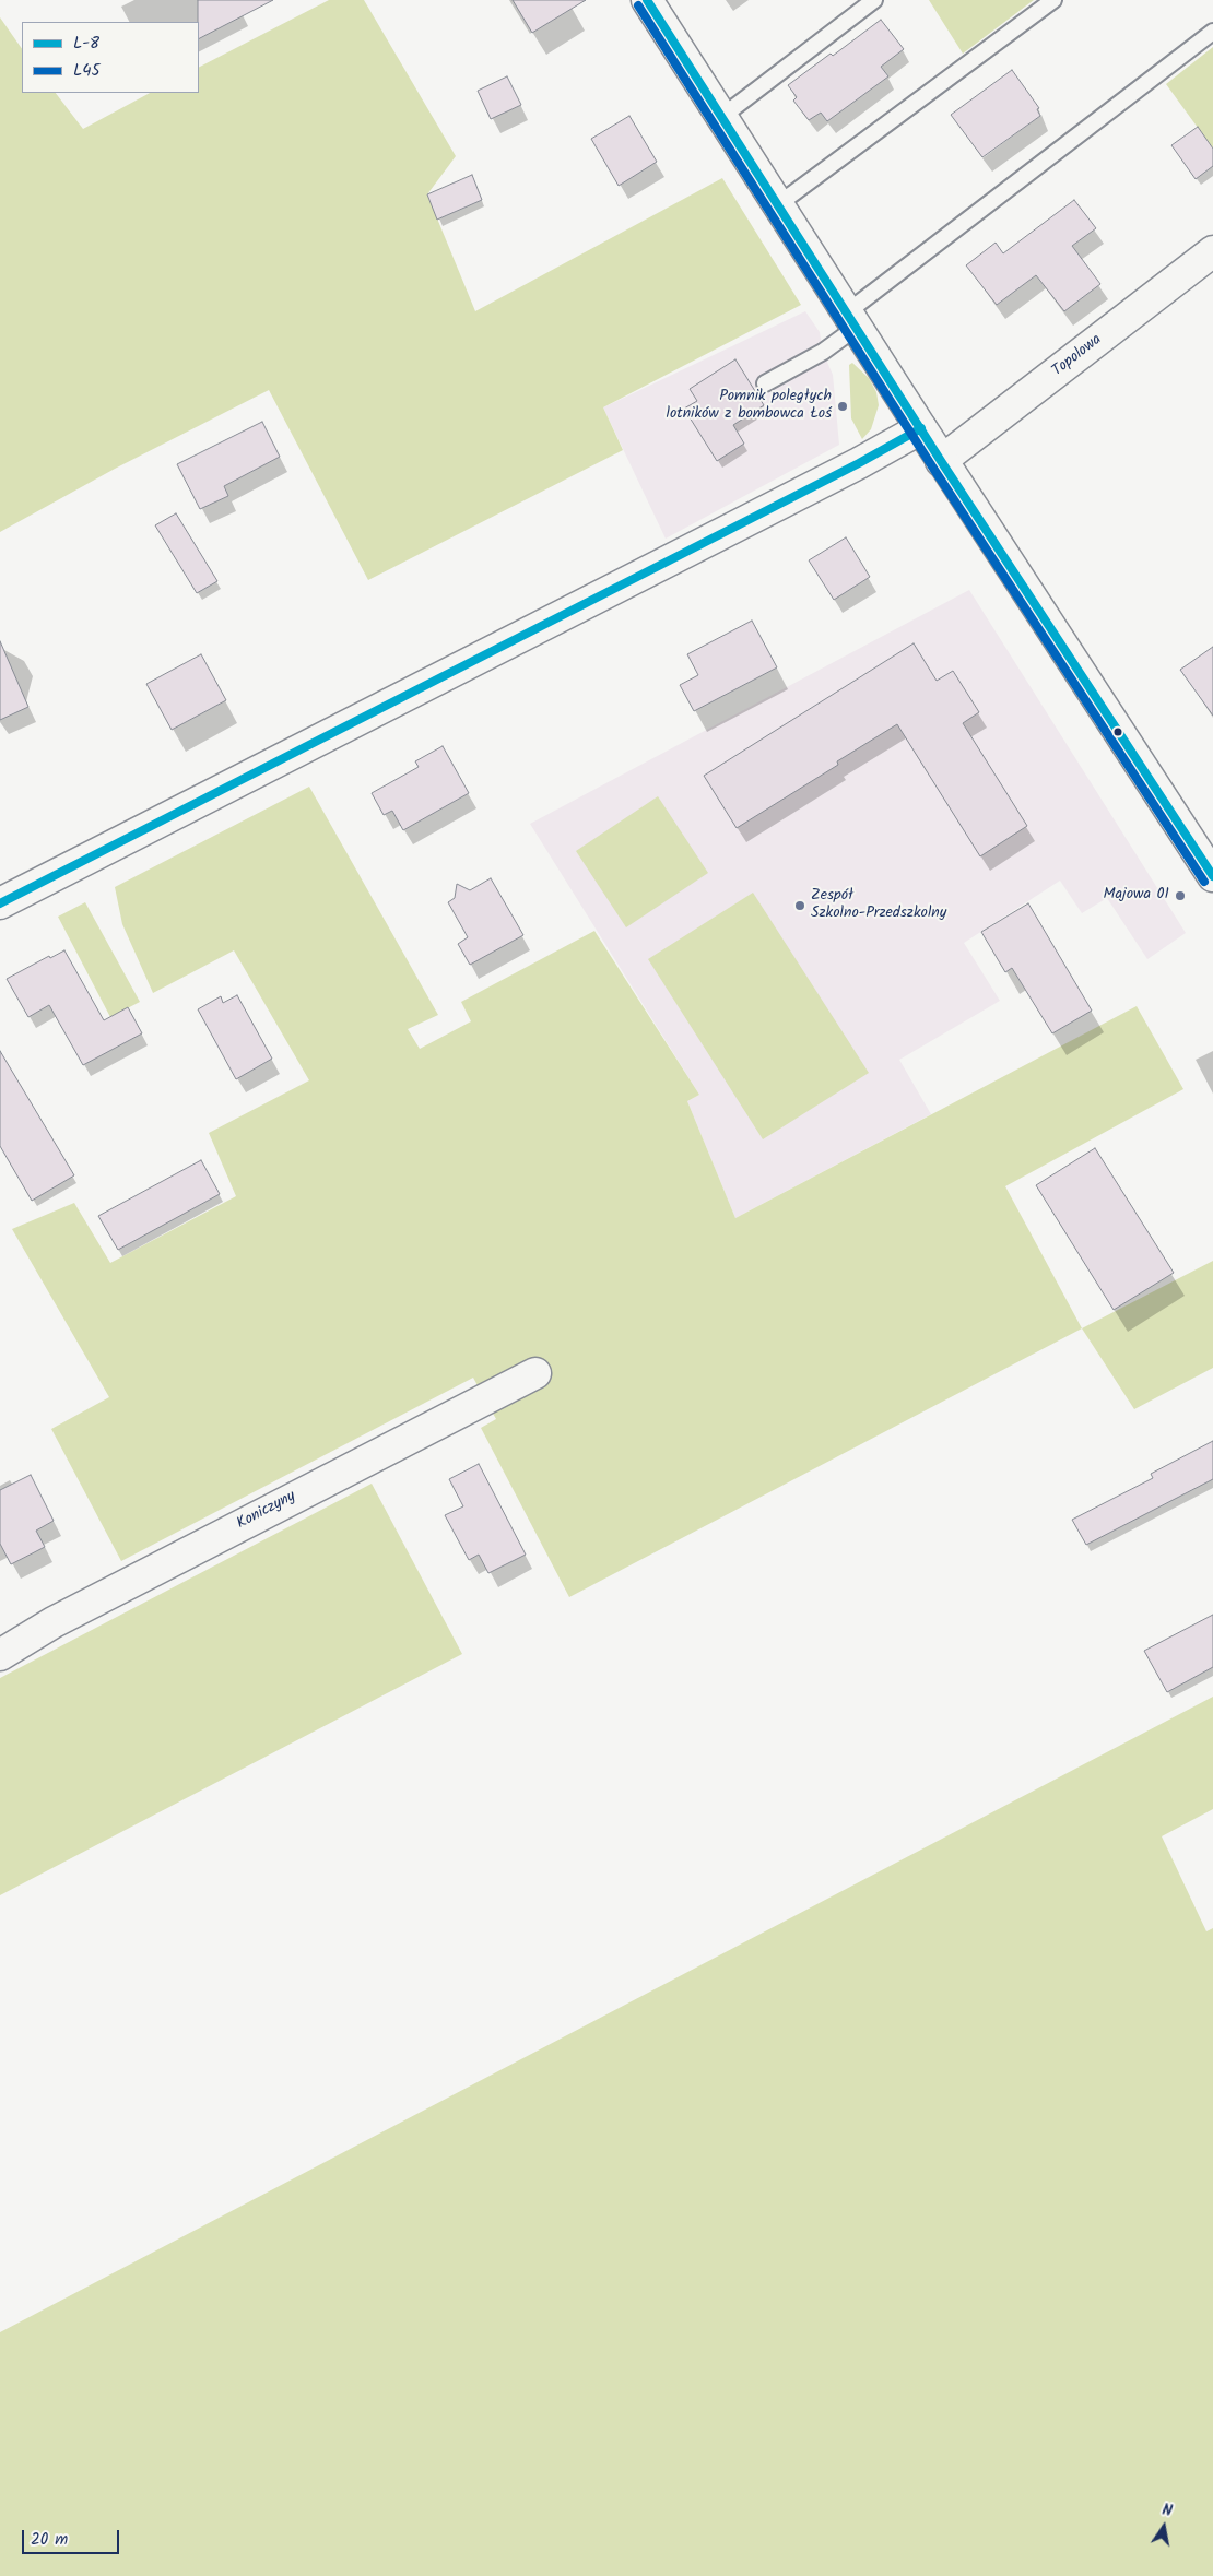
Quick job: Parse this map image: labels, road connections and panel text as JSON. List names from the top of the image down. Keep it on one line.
{"streets":{"street":["Topolowa","Koniczyny"]},"places":["Pomnik poległych lotników z bombowca Łoś","Majowa 01","Zespół Szkolno-Przedszkolny"],"lines":["transit line L-8","transit line L45"],"legend":["L-8","L45"],"scale_bar":"20 m","north":"top"}
